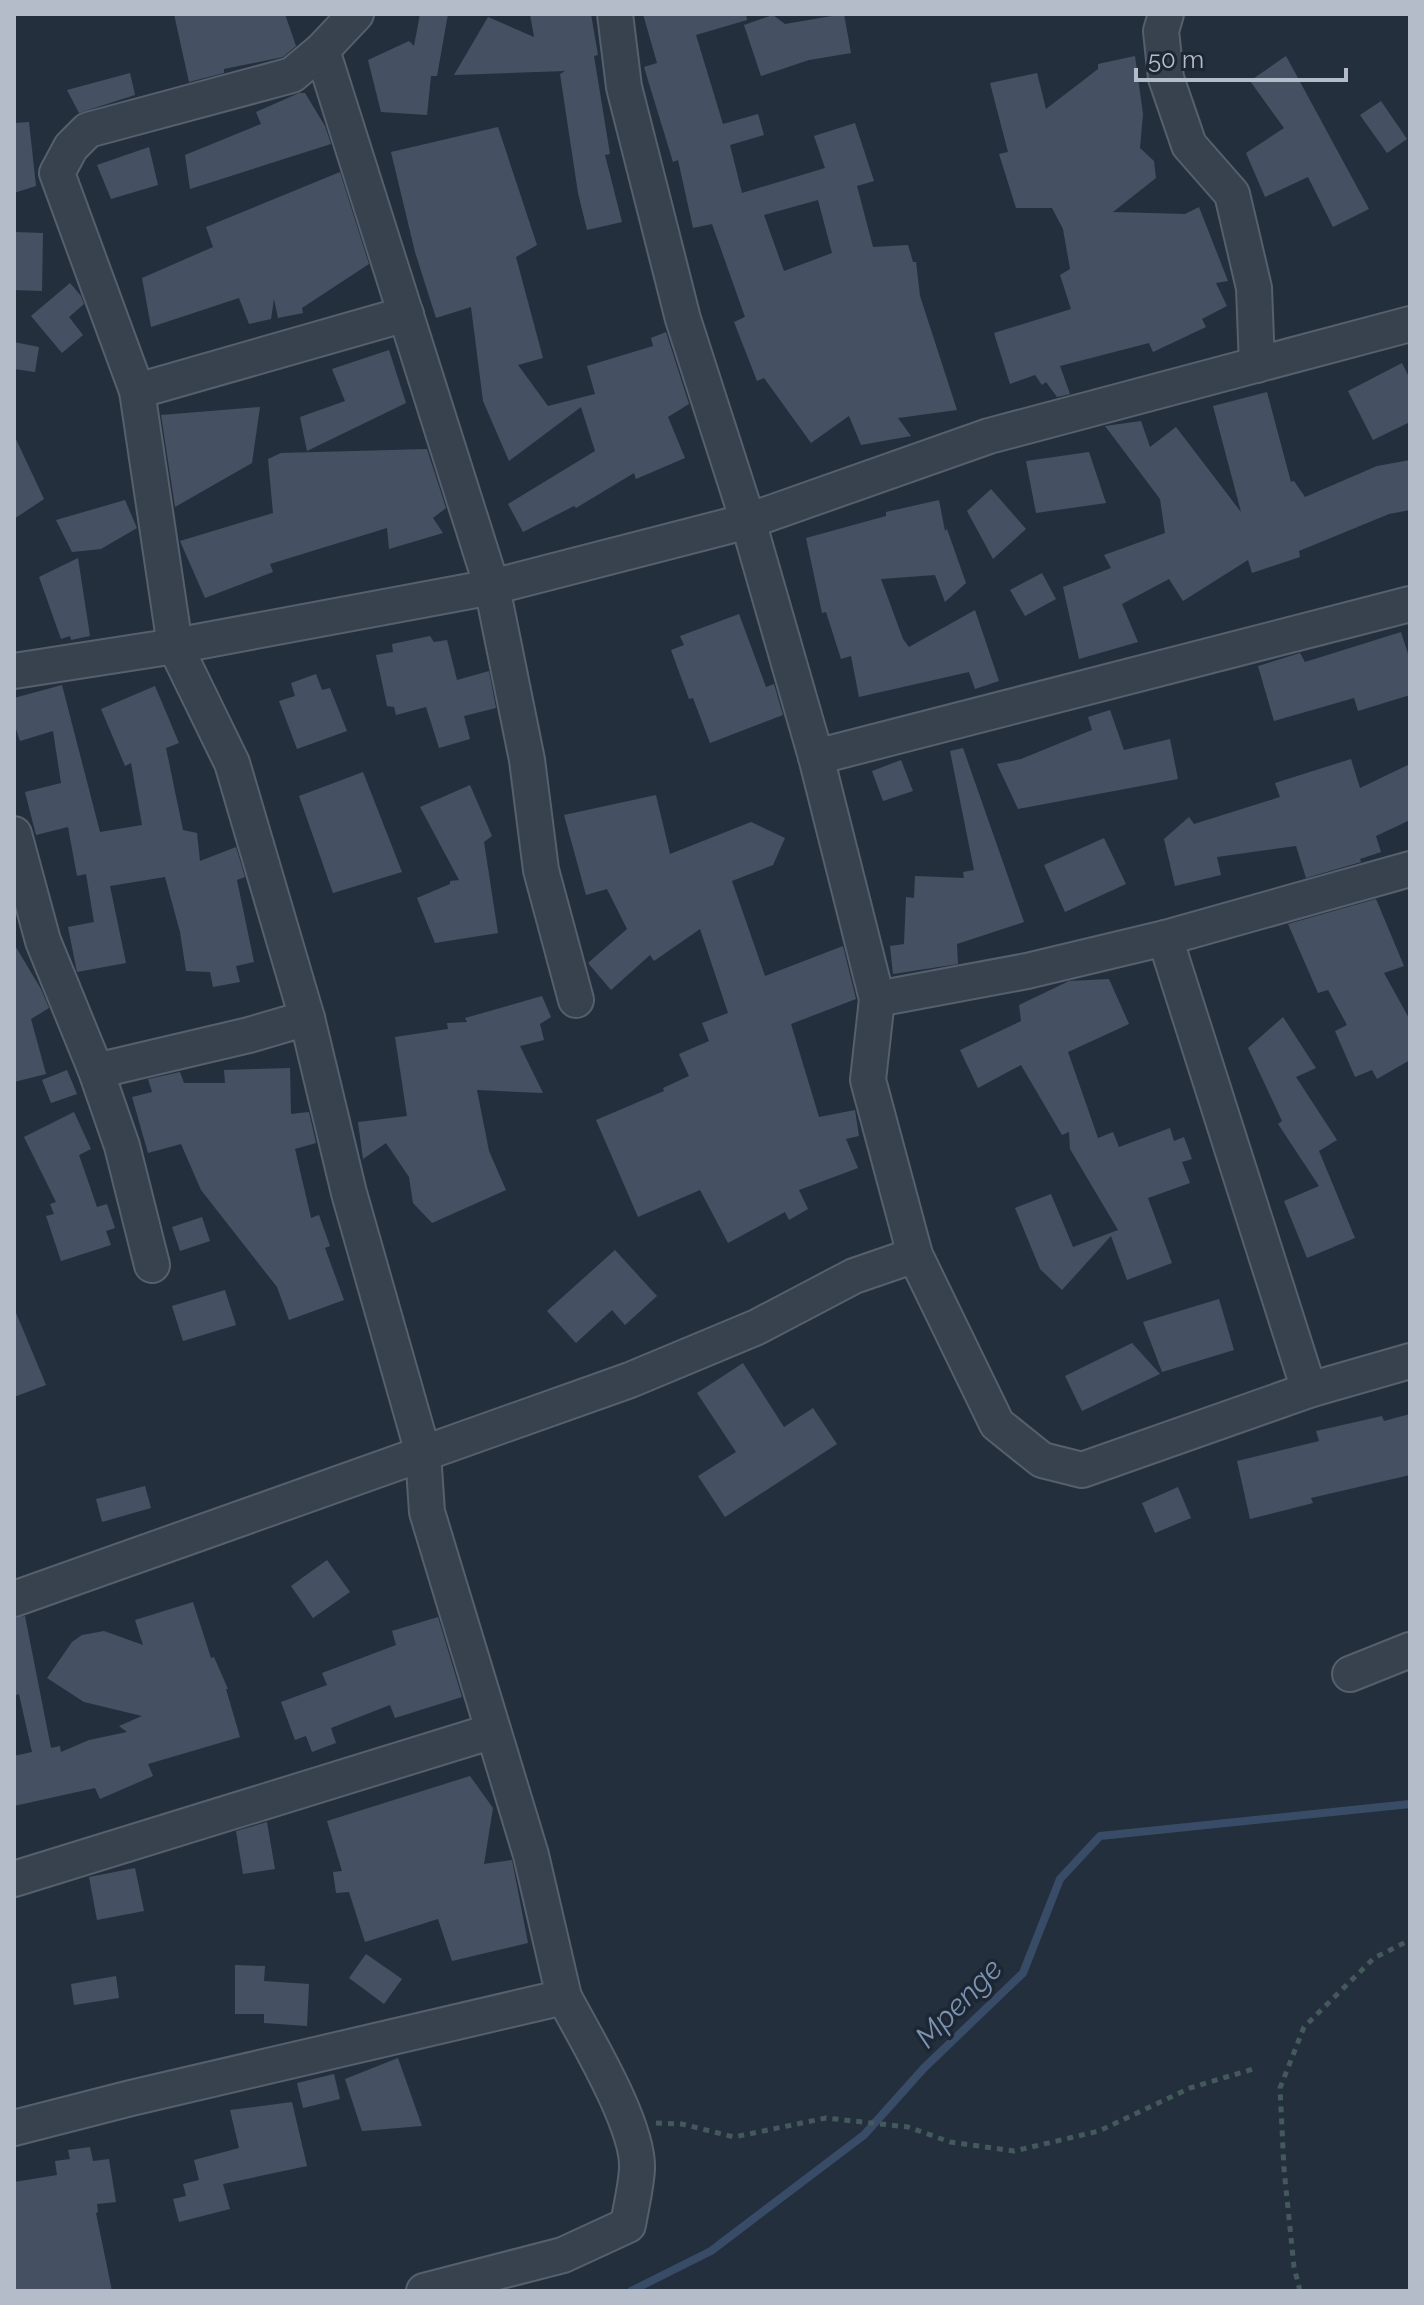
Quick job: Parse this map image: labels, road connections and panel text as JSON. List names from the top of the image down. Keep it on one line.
{"water":["Mpenge"],"scale_bar":"50 m"}
